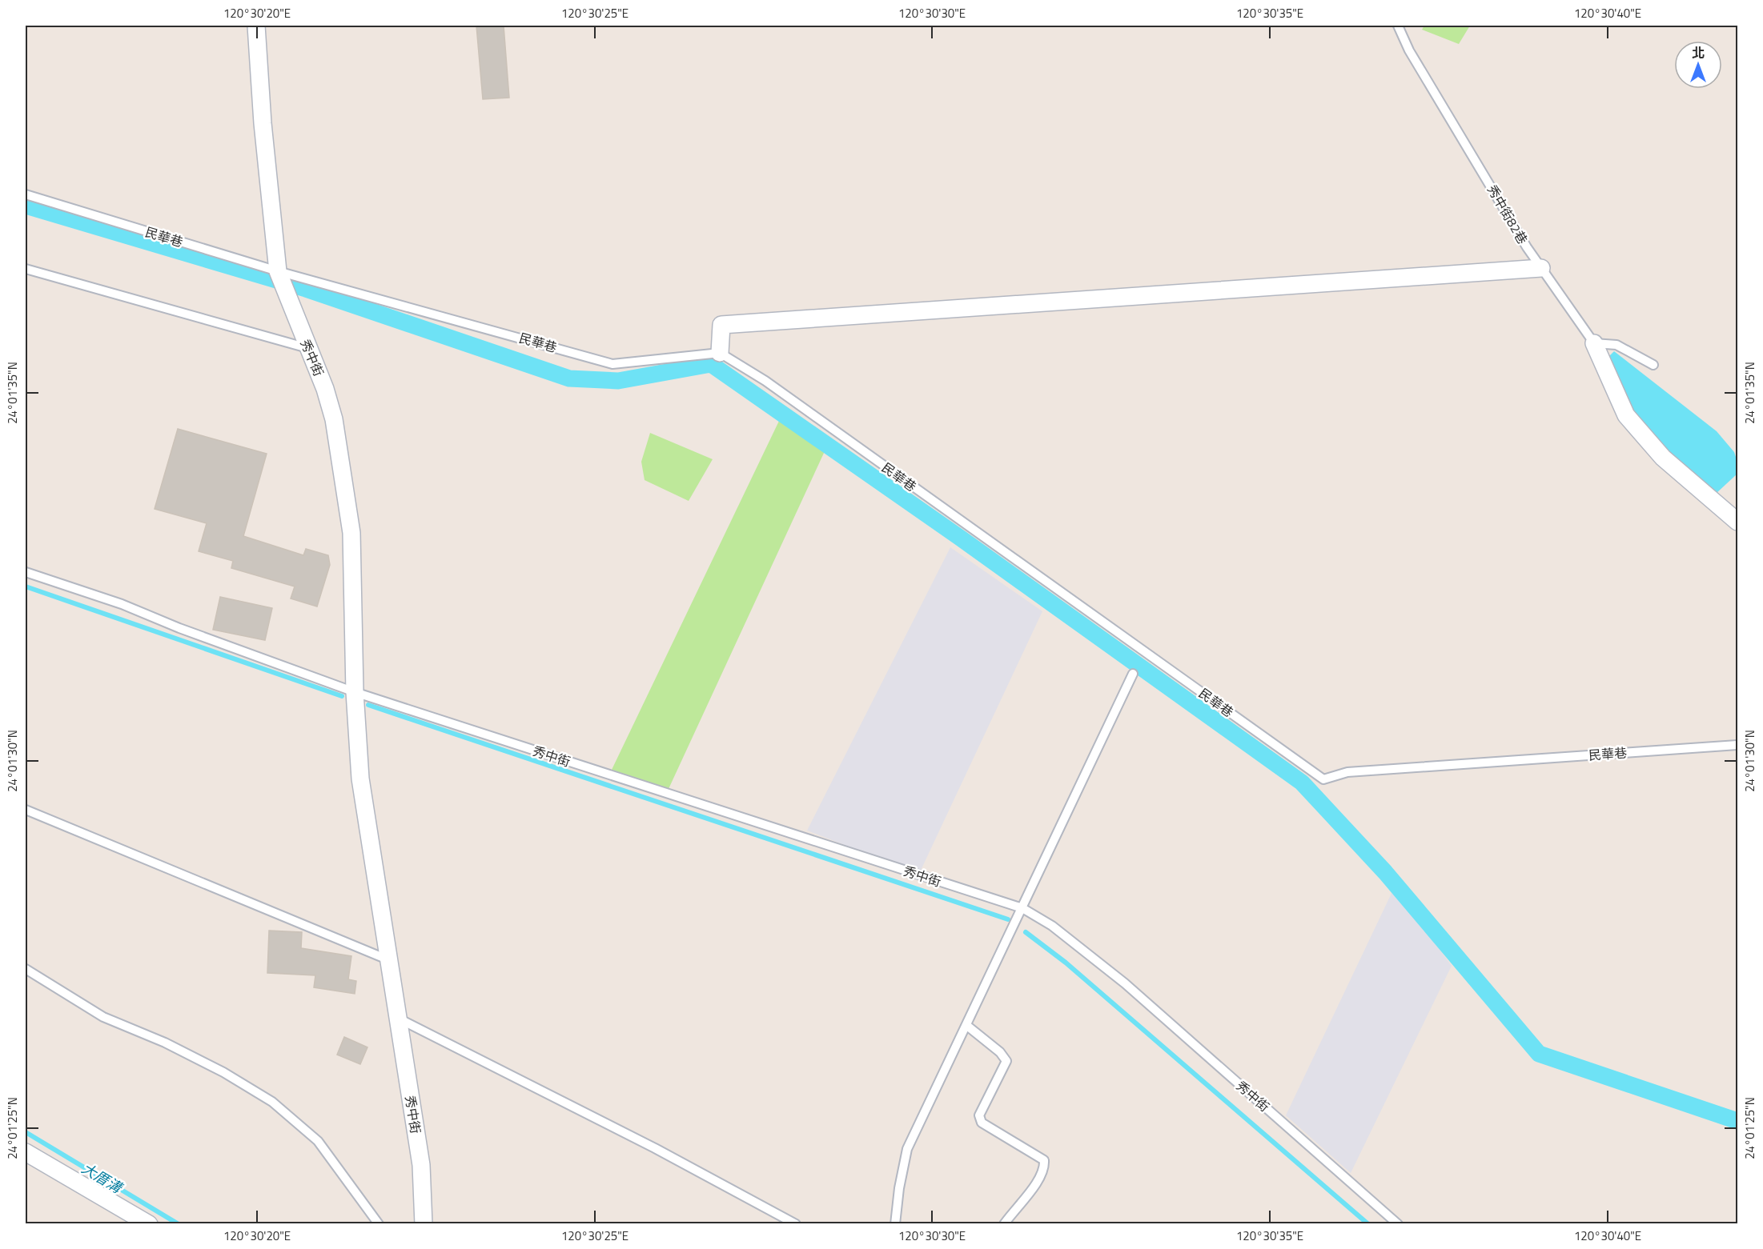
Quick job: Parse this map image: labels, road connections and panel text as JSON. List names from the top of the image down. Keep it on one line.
{"streets":{"street":["秀中街"],"lane":["秀中街82巷","民華巷"]},"crossings":[["民華巷","秀中街"]],"water":["大厝溝"],"north":"top","coordinates":["120°30'20\"E","120°30'25\"E","120°30'30\"E","120°30'35\"E","120°30'40\"E","24°01'35\"N","24°01'30\"N","24°01'25\"N"]}
